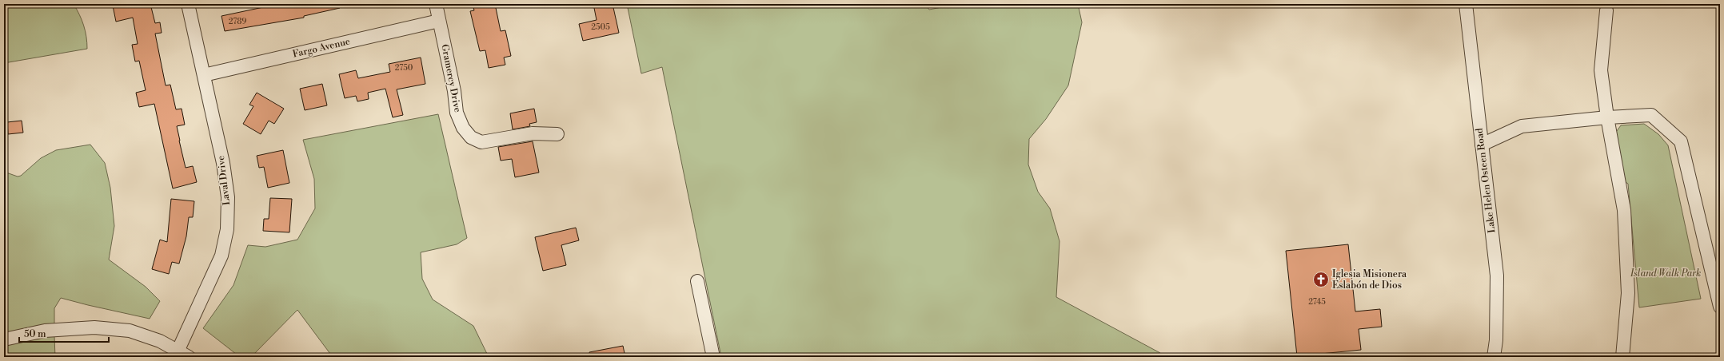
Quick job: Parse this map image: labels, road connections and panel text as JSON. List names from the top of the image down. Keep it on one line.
{"streets":{"street":["Fargo Avenue","Gramercy Drive","Laval Drive","Lake Helen Osteen Road"]},"crossings":[["Fargo Avenue","Gramercy Drive"],["Fargo Avenue","Laval Drive"]],"parks":["Island Walk Park"],"places":{"church":["Iglesia Misionera Eslabón de Dios"]},"house_numbers":["2789","2505","2750","2745"],"scale_bar":"50 m"}
